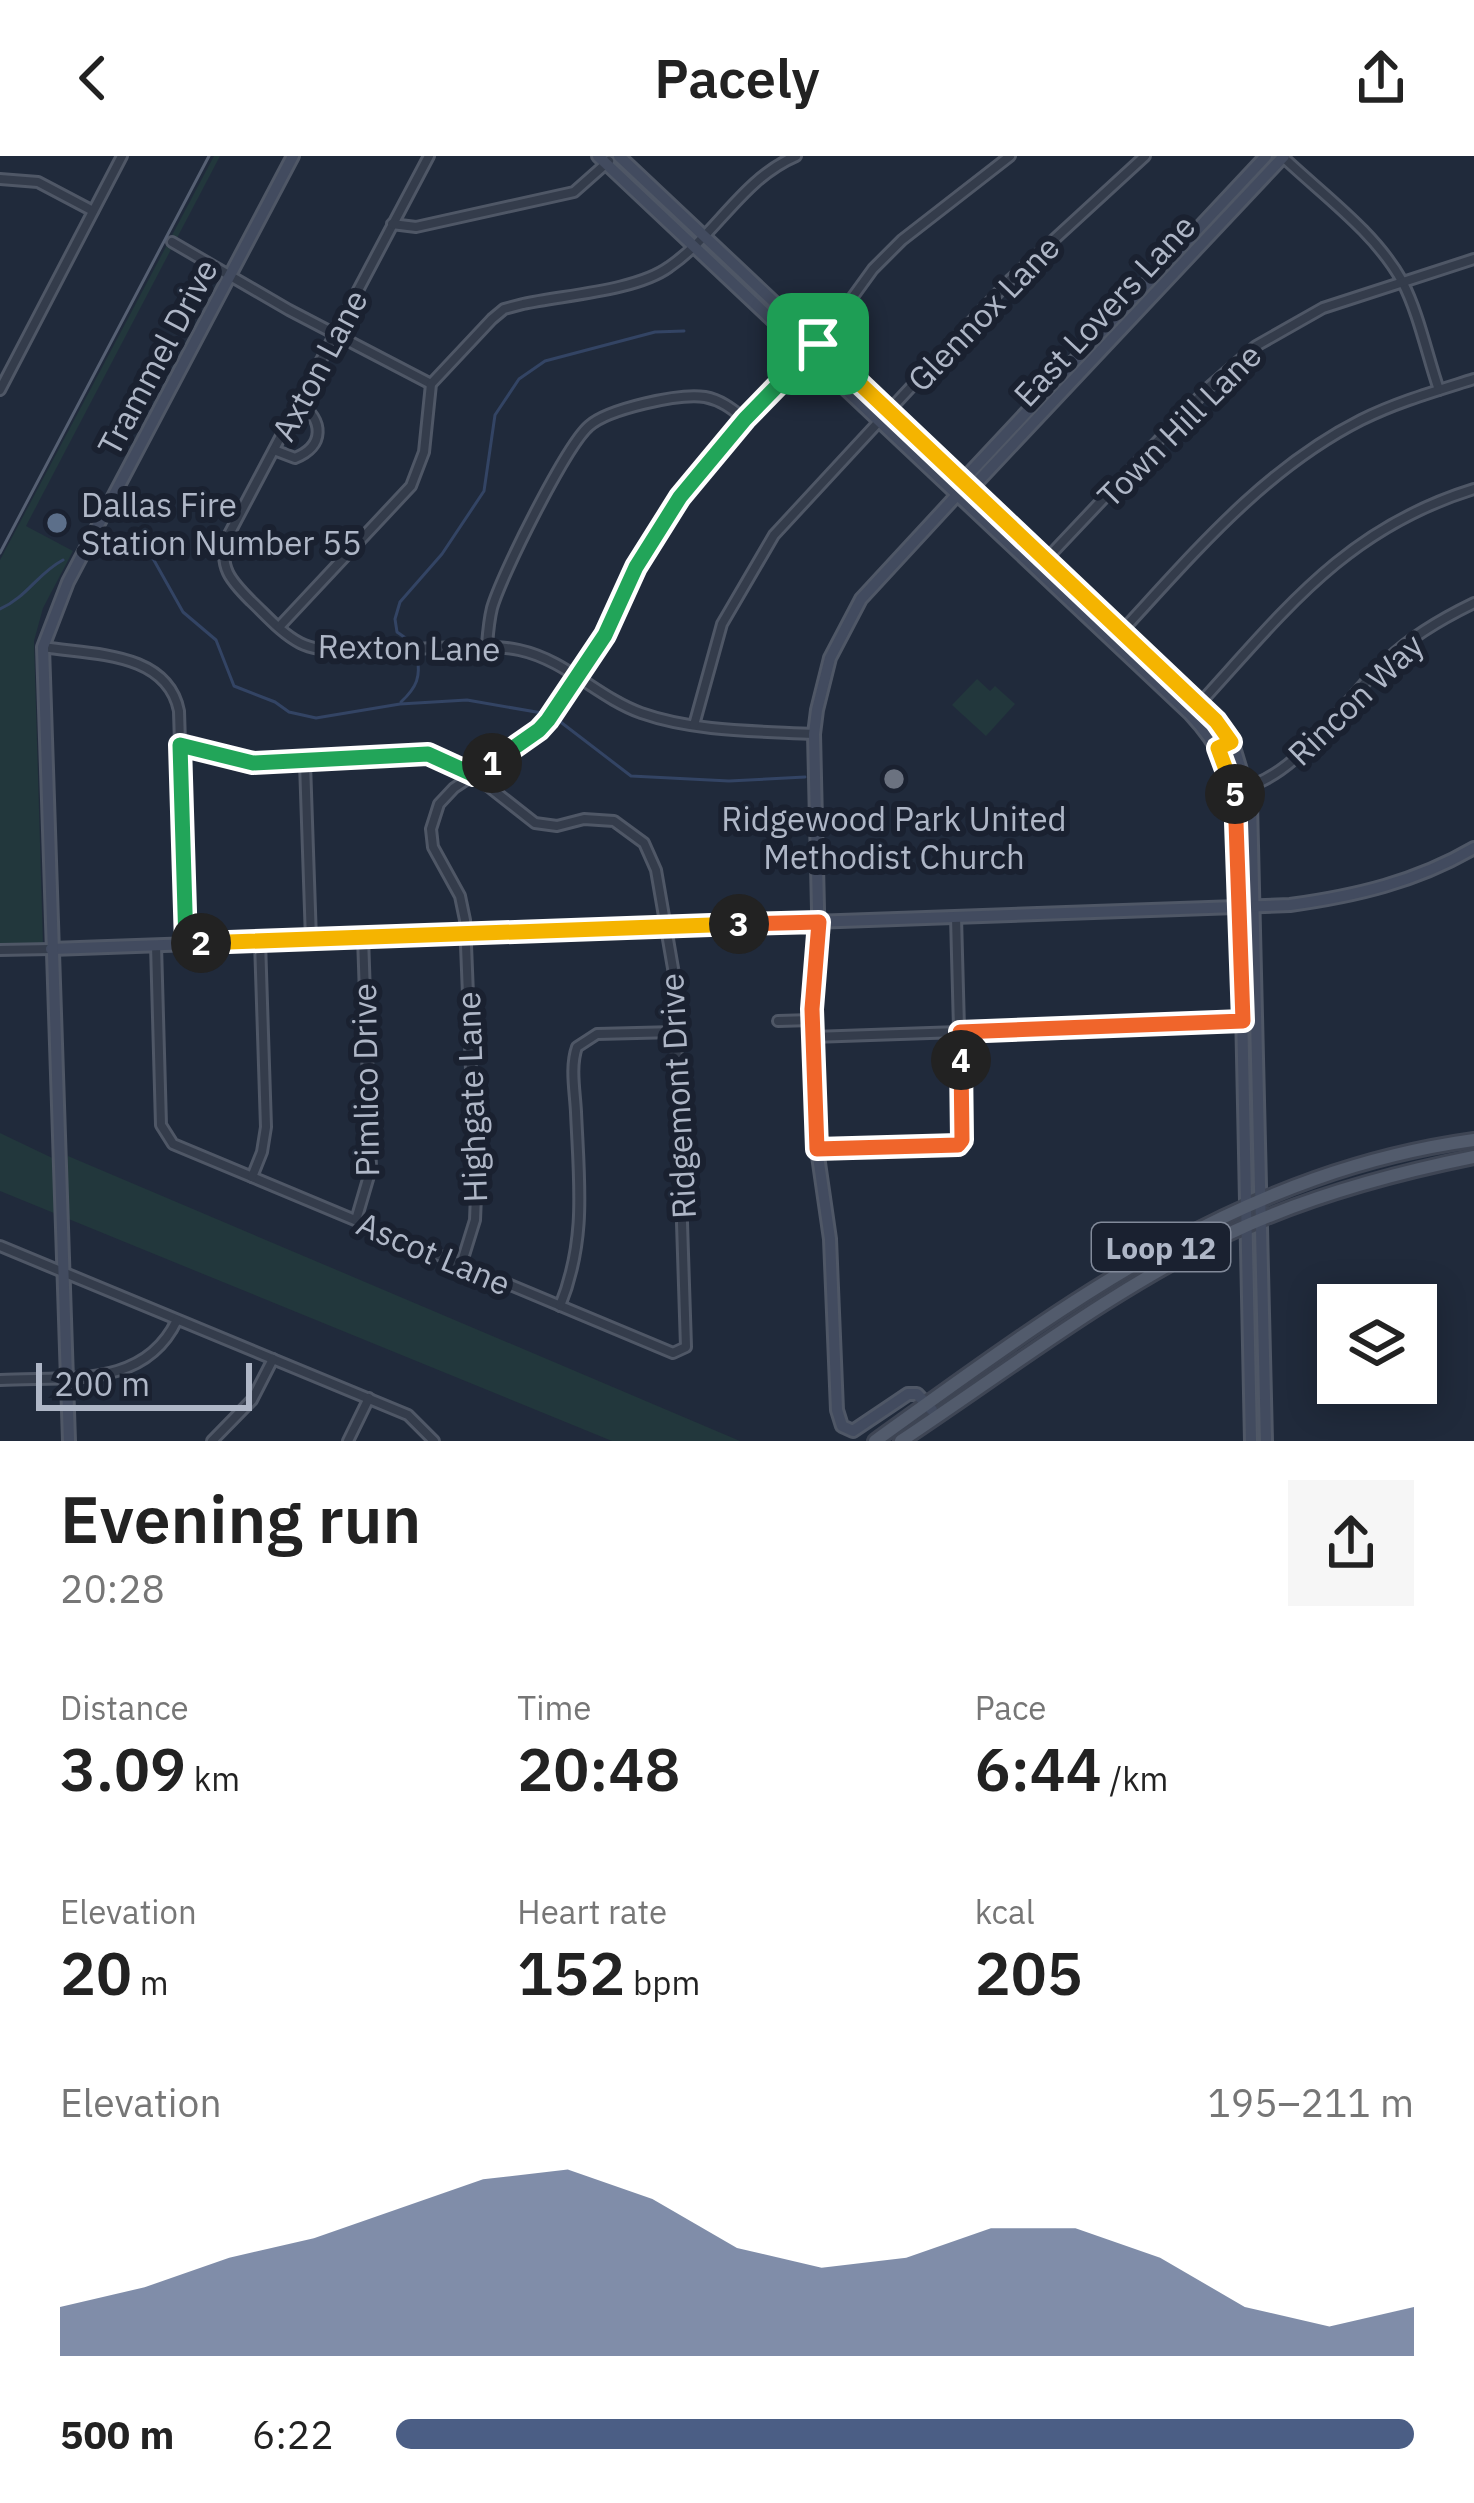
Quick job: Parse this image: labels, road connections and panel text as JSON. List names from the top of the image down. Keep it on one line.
{"streets":{"main road":["Loop 12"],"street":["East Lovers Lane","Glennox Lane","Trammel Drive","Axton Lane","Town Hill Lane","Rexton Lane","Rincon Way","Pimlico Drive","Ridgemont Drive","Highgate Lane","Ascot Lane"]},"crossings":[["East Lovers Lane","Rexton Lane"],["East Lovers Lane","Loop 12"],["Glennox Lane","Rexton Lane"],["Axton Lane","Rexton Lane"],["Rexton Lane","Highgate Lane"],["Pimlico Drive","Ascot Lane"],["Ridgemont Drive","Highgate Lane"],["Ridgemont Drive","Ascot Lane"],["Highgate Lane","Ascot Lane"]],"places":["Dallas Fire Station Number 55","Ridgewood Park United Methodist Church"],"scale_bar":"200 m","page":{"header":"Pacely","pins":["1","5","3","2","4"],"scale":"200 m","heading":["Evening run","20:28"],"stats":[["Distance","3.09 km"],["Time","20:48"],["Pace","6:44 /km"],["Elevation","20 m"],["Heart rate","152 bpm"],["kcal","205"]],"chart":["Elevation","195–211 m"],"list":[{"name":"500 m","note":"6:22"}]}}
